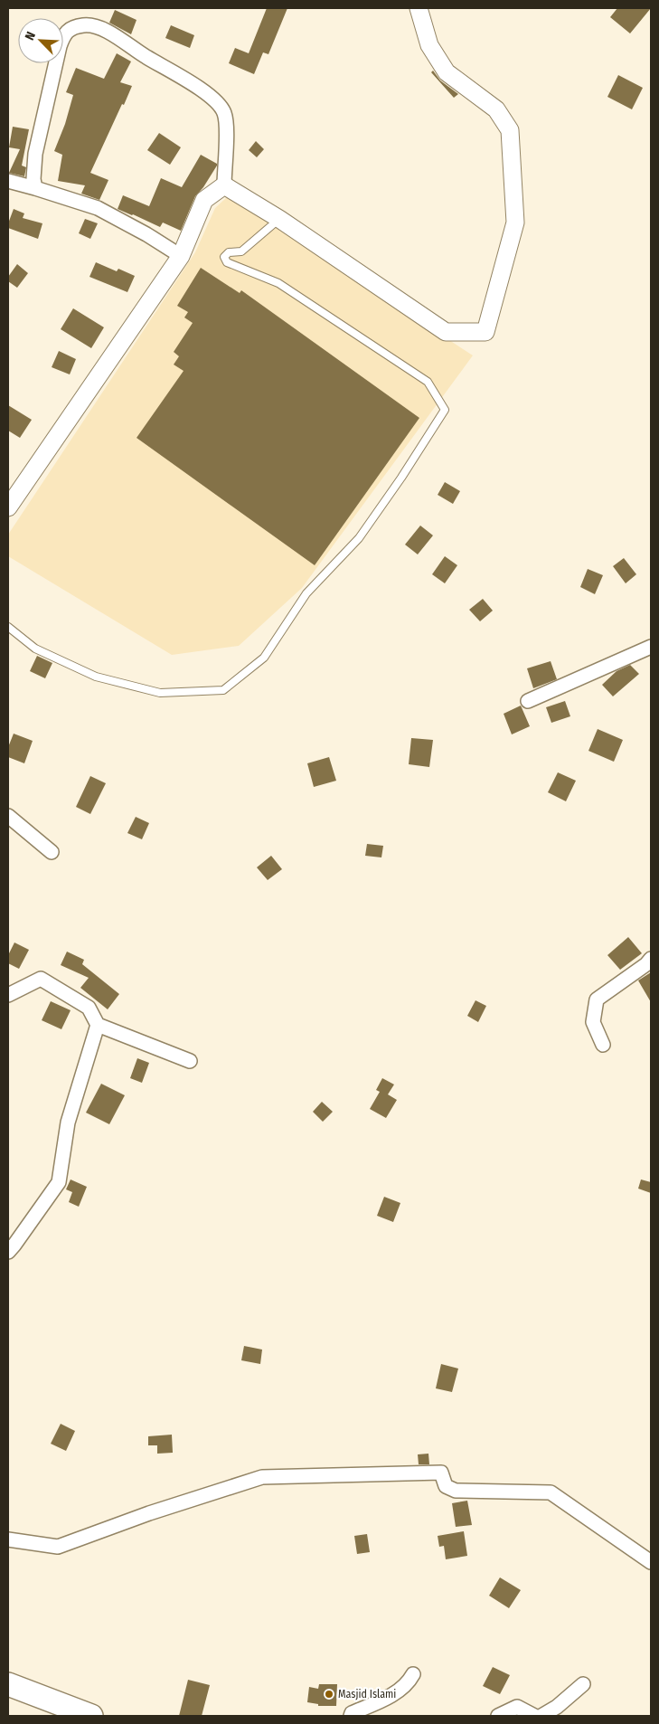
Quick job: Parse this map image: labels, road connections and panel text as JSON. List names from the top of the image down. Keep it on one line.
{"places":["Masjid Islami"],"north":"top left"}
